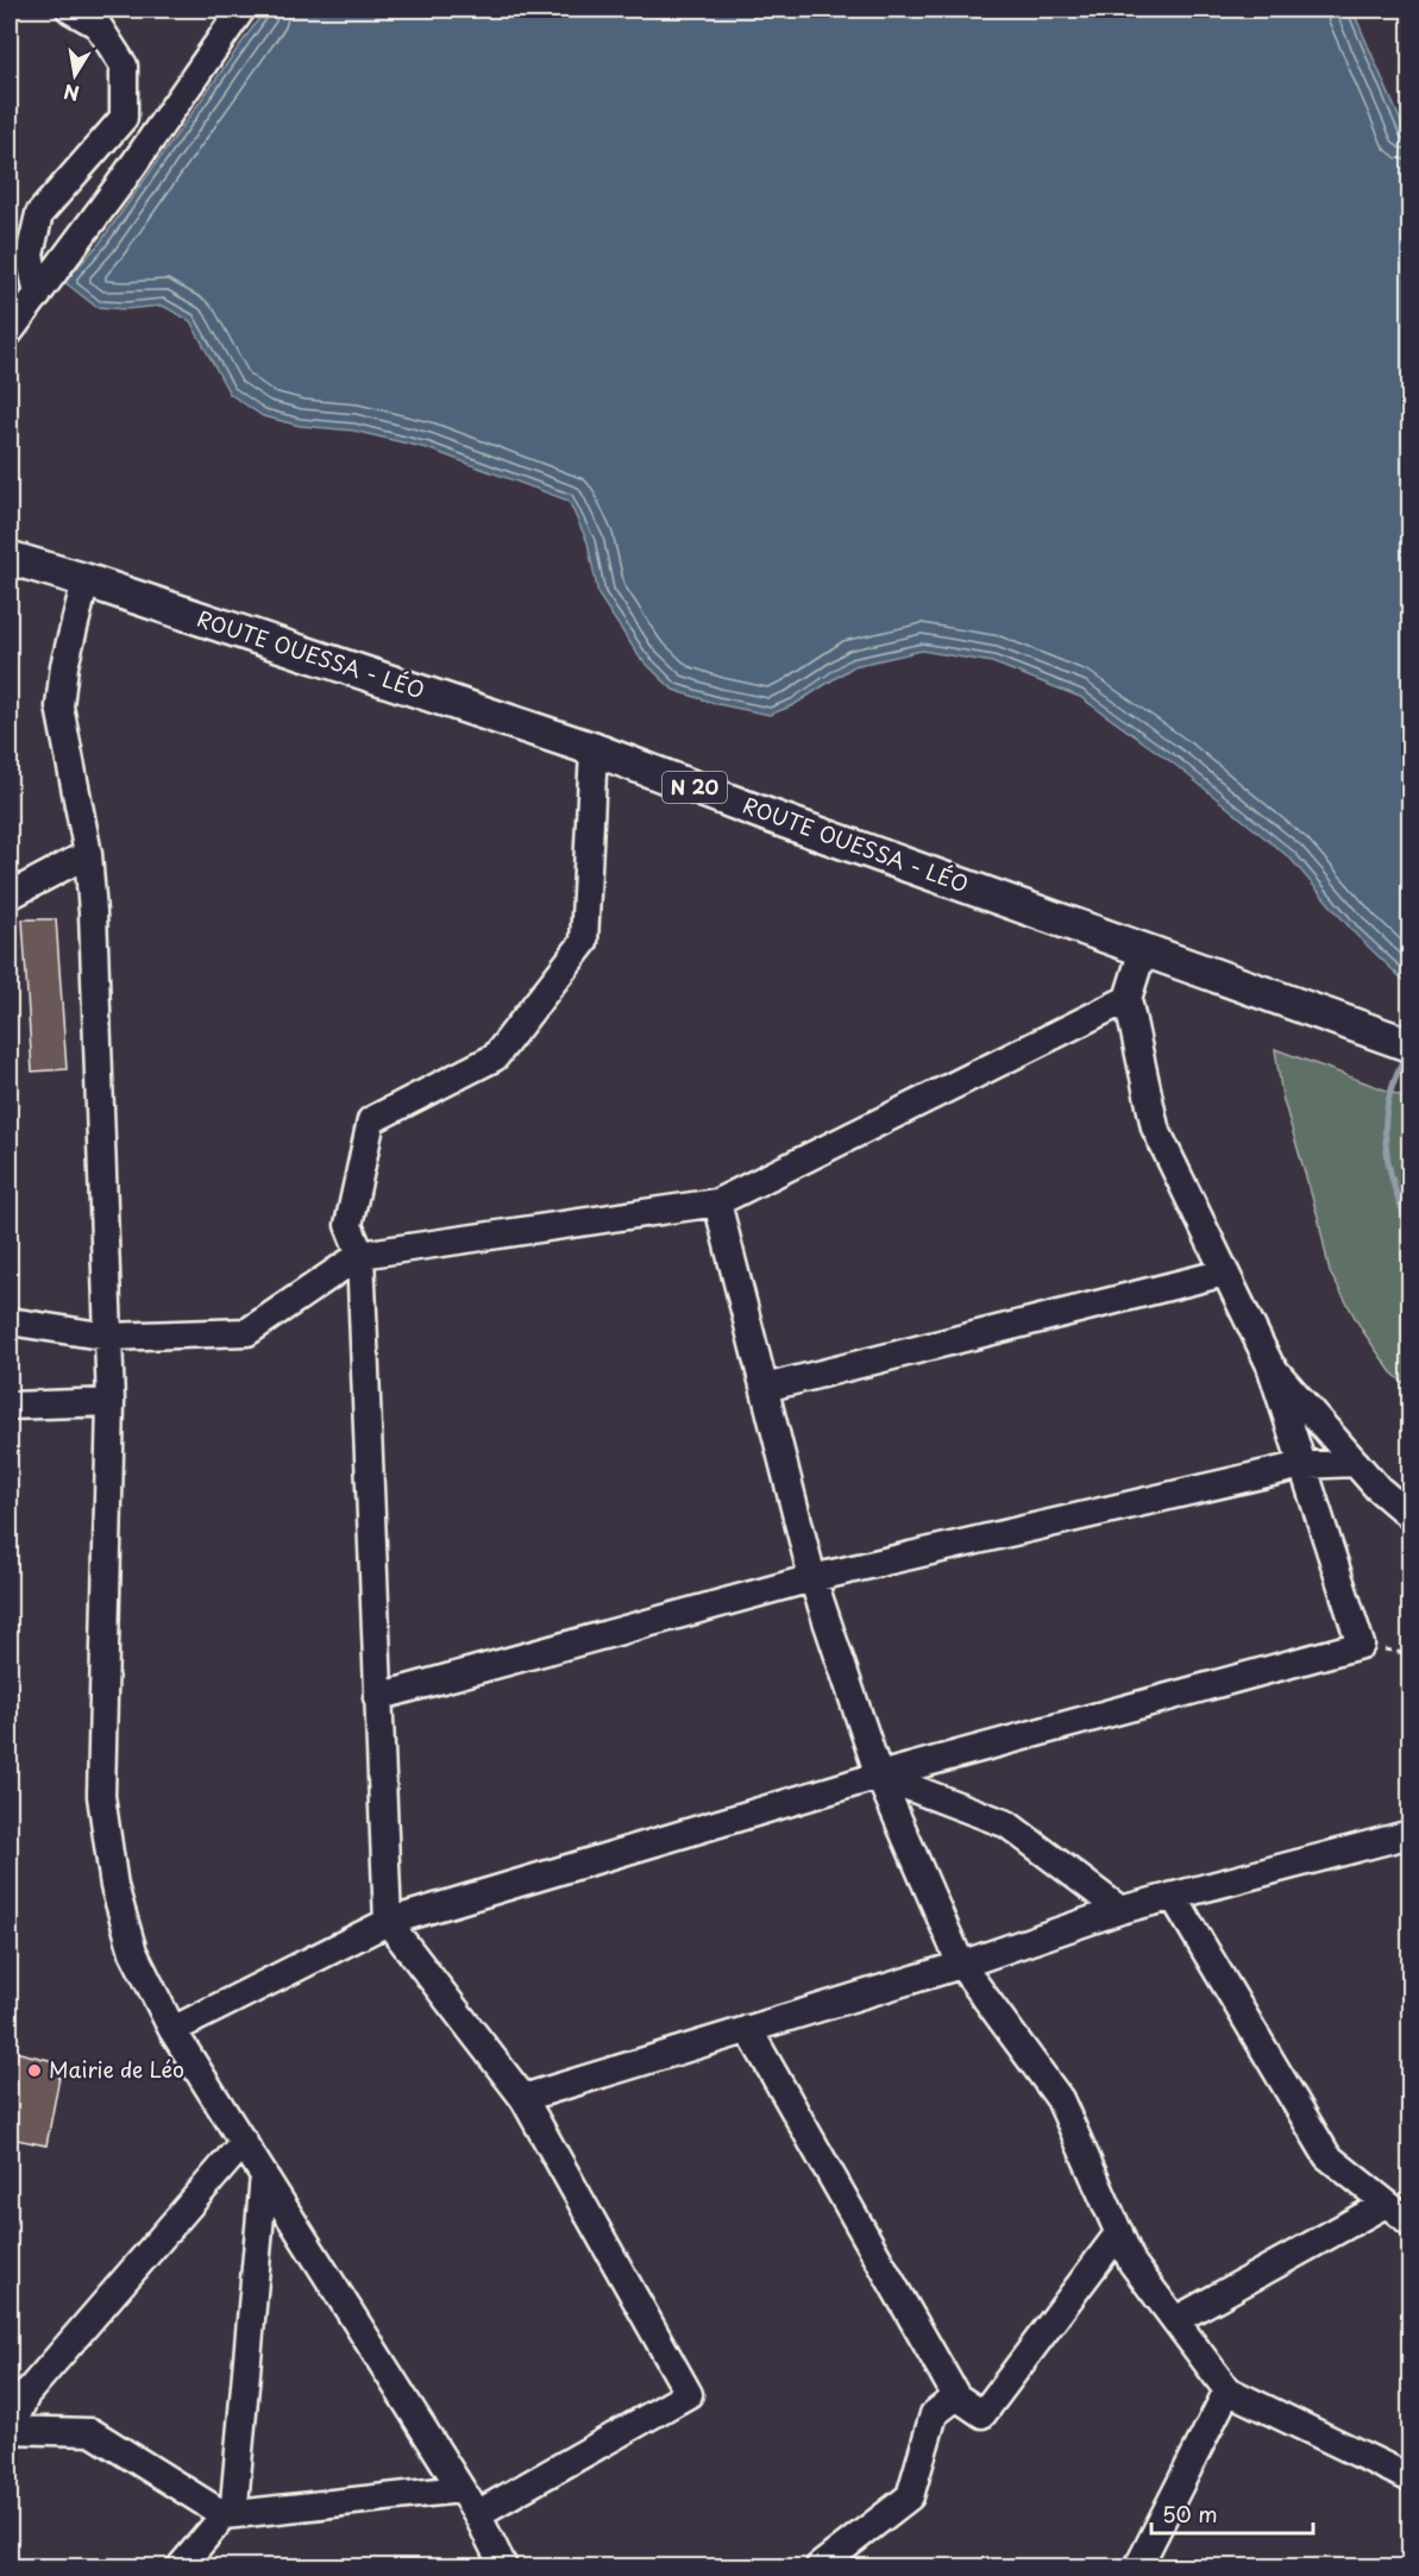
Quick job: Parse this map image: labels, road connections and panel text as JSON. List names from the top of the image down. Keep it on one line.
{"streets":{"main road":["ROUTE OUESSA - LÉO","N 20"]},"places":["Mairie de Léo"],"scale_bar":"50 m","north":"bottom"}
